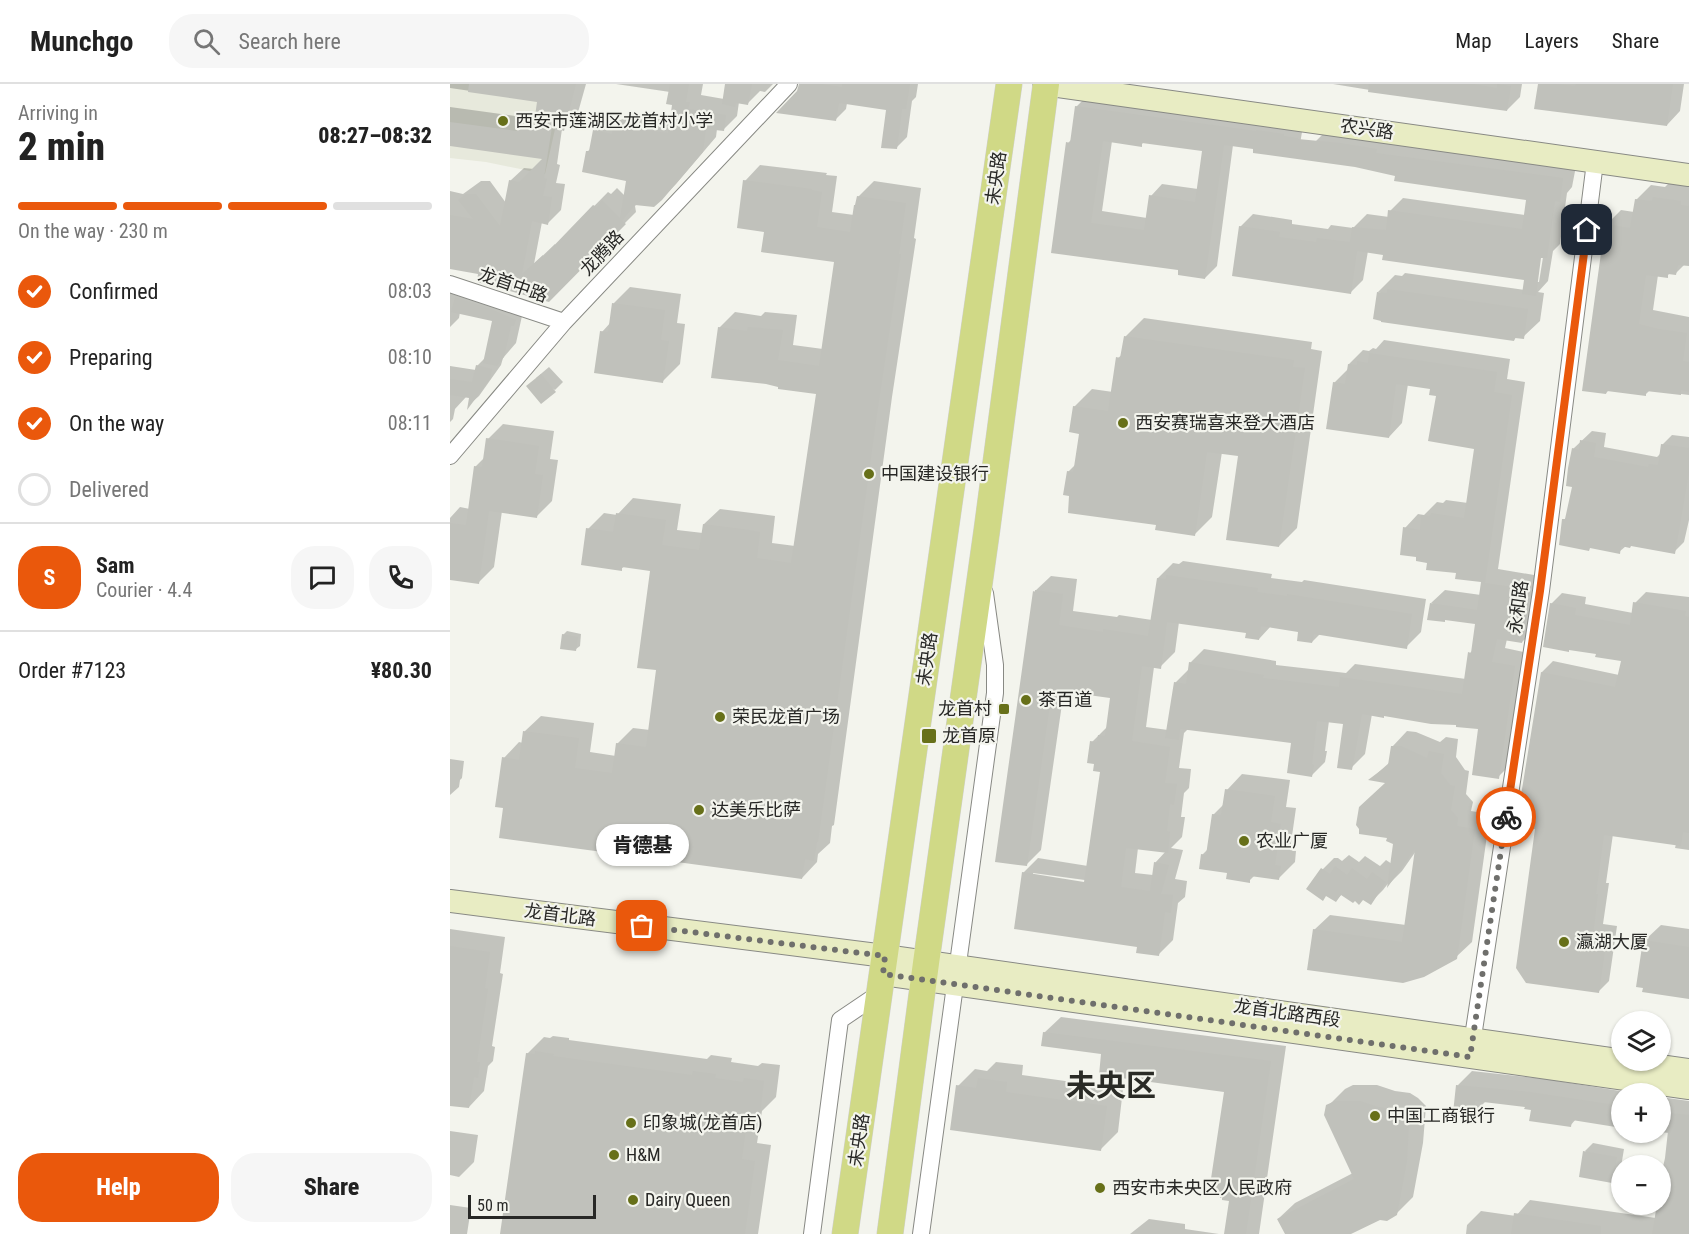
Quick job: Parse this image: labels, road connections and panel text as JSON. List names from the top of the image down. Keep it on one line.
{"streets":{"main road":["未央路"],"street":["农兴路","龙腾路","龙首中路","永和路","龙首北路","龙首北路西段"]},"crossings":[["农兴路","未央路"],["农兴路","永和路"],["未央路","龙首北路"],["未央路","龙首北路西段"],["龙腾路","龙首中路"],["永和路","龙首北路西段"],["龙首北路","龙首北路西段"]],"districts":["未央区"],"places":{"other":["西安市莲湖区龙首村小学","西安赛瑞喜来登大酒店","中国建设银行","茶百道","荣民龙首广场","达美乐比萨","农业广厦","肯德基","瀛湖大厦","中国工商银行","印象城(龙首店)","H&M","西安市未央区人民政府","Dairy Queen"],"transit":["龙首村","龙首原"]},"scale_bar":"50 m","page":{"header":"Munchgo","search":"Search here","nav":["Map","Layers","Share"],"heading":["2 min","Arriving in","08:27–08:32"],"panel":["Sam","Courier · 4.4","Order #7123","¥80.30"],"bar":"On the way · 230 m","list":[["Confirmed","08:03"],["Preparing","08:10"],["On the way","08:11"],"Delivered"],"round":"S","bubble":"肯德基","map_buttons":["+","−"],"buttons":["Help","Share"],"scale":"50 m"}}
